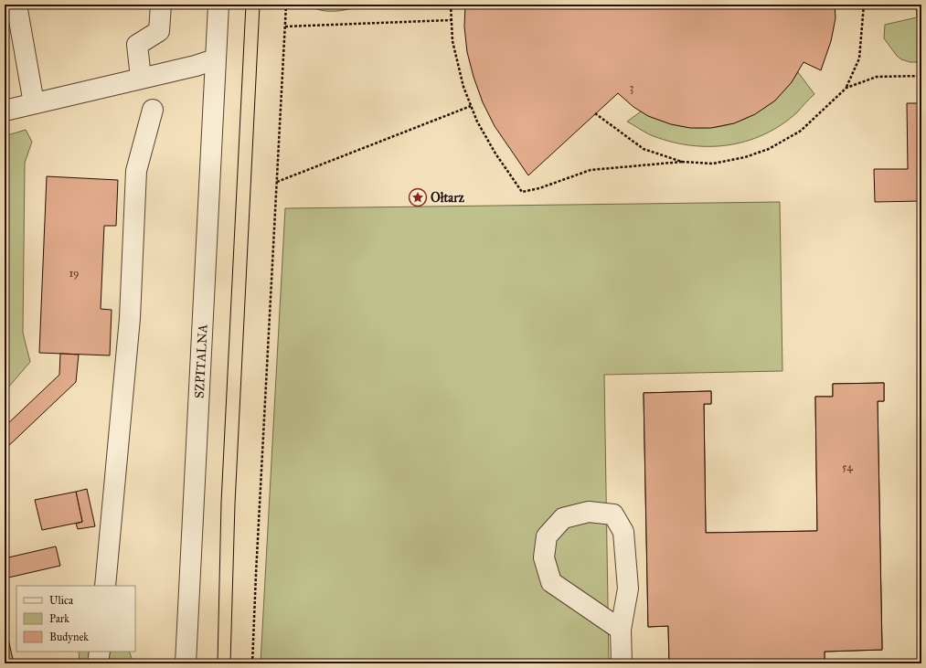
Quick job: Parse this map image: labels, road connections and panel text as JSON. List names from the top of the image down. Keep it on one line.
{"streets":{"street":["SZPITALNA"]},"places":{"place":["Ołtarz"]},"house_numbers":["3","19","54"],"legend":["Ulica","Park","Budynek"]}
